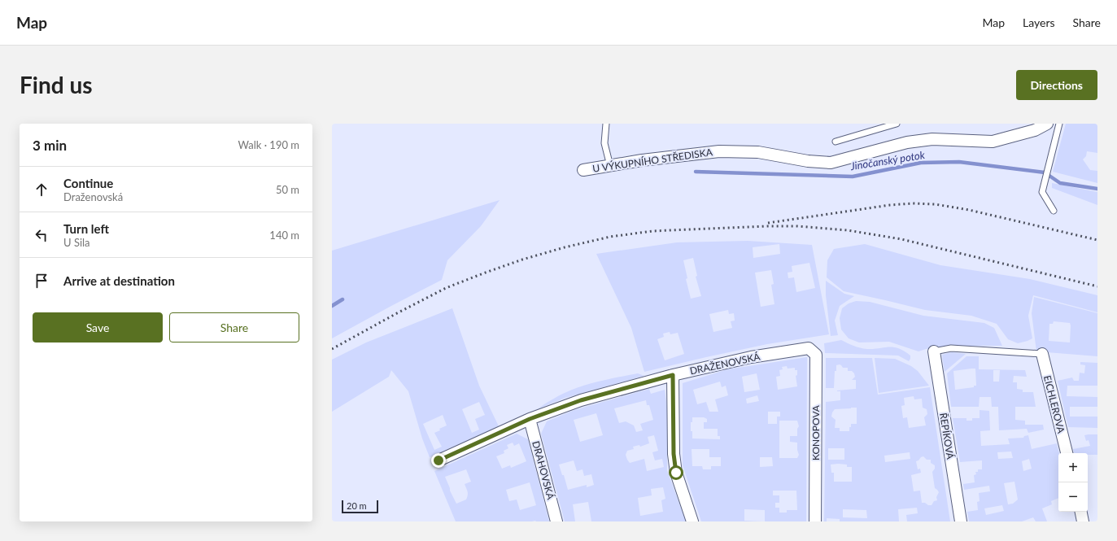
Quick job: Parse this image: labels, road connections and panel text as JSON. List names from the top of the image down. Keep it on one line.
{"streets":{"street":["U VÝKUPNÍHO STŘEDISKA","DRAŽENOVSKÁ","EICHLEROVA","KONOPOVA","ŘEPÍKOVÁ","DRAHOVSKÁ"]},"crossings":[["DRAŽENOVSKÁ","KONOPOVA"],["DRAŽENOVSKÁ","DRAHOVSKÁ"]],"water":["Jinočanský potok"],"scale_bar":"20 m","page":{"header":"Map","nav":["Map","Layers","Share"],"buttons":["Directions",["Save","Share"]],"title":"Find us","heading":["3 min","Walk · 190 m"],"list":[["Continue","Draženovská","50 m"],["Turn left","U Sila","140 m"],"Arrive at destination"],"map_buttons":["+","−"],"scale":"20 m"}}
